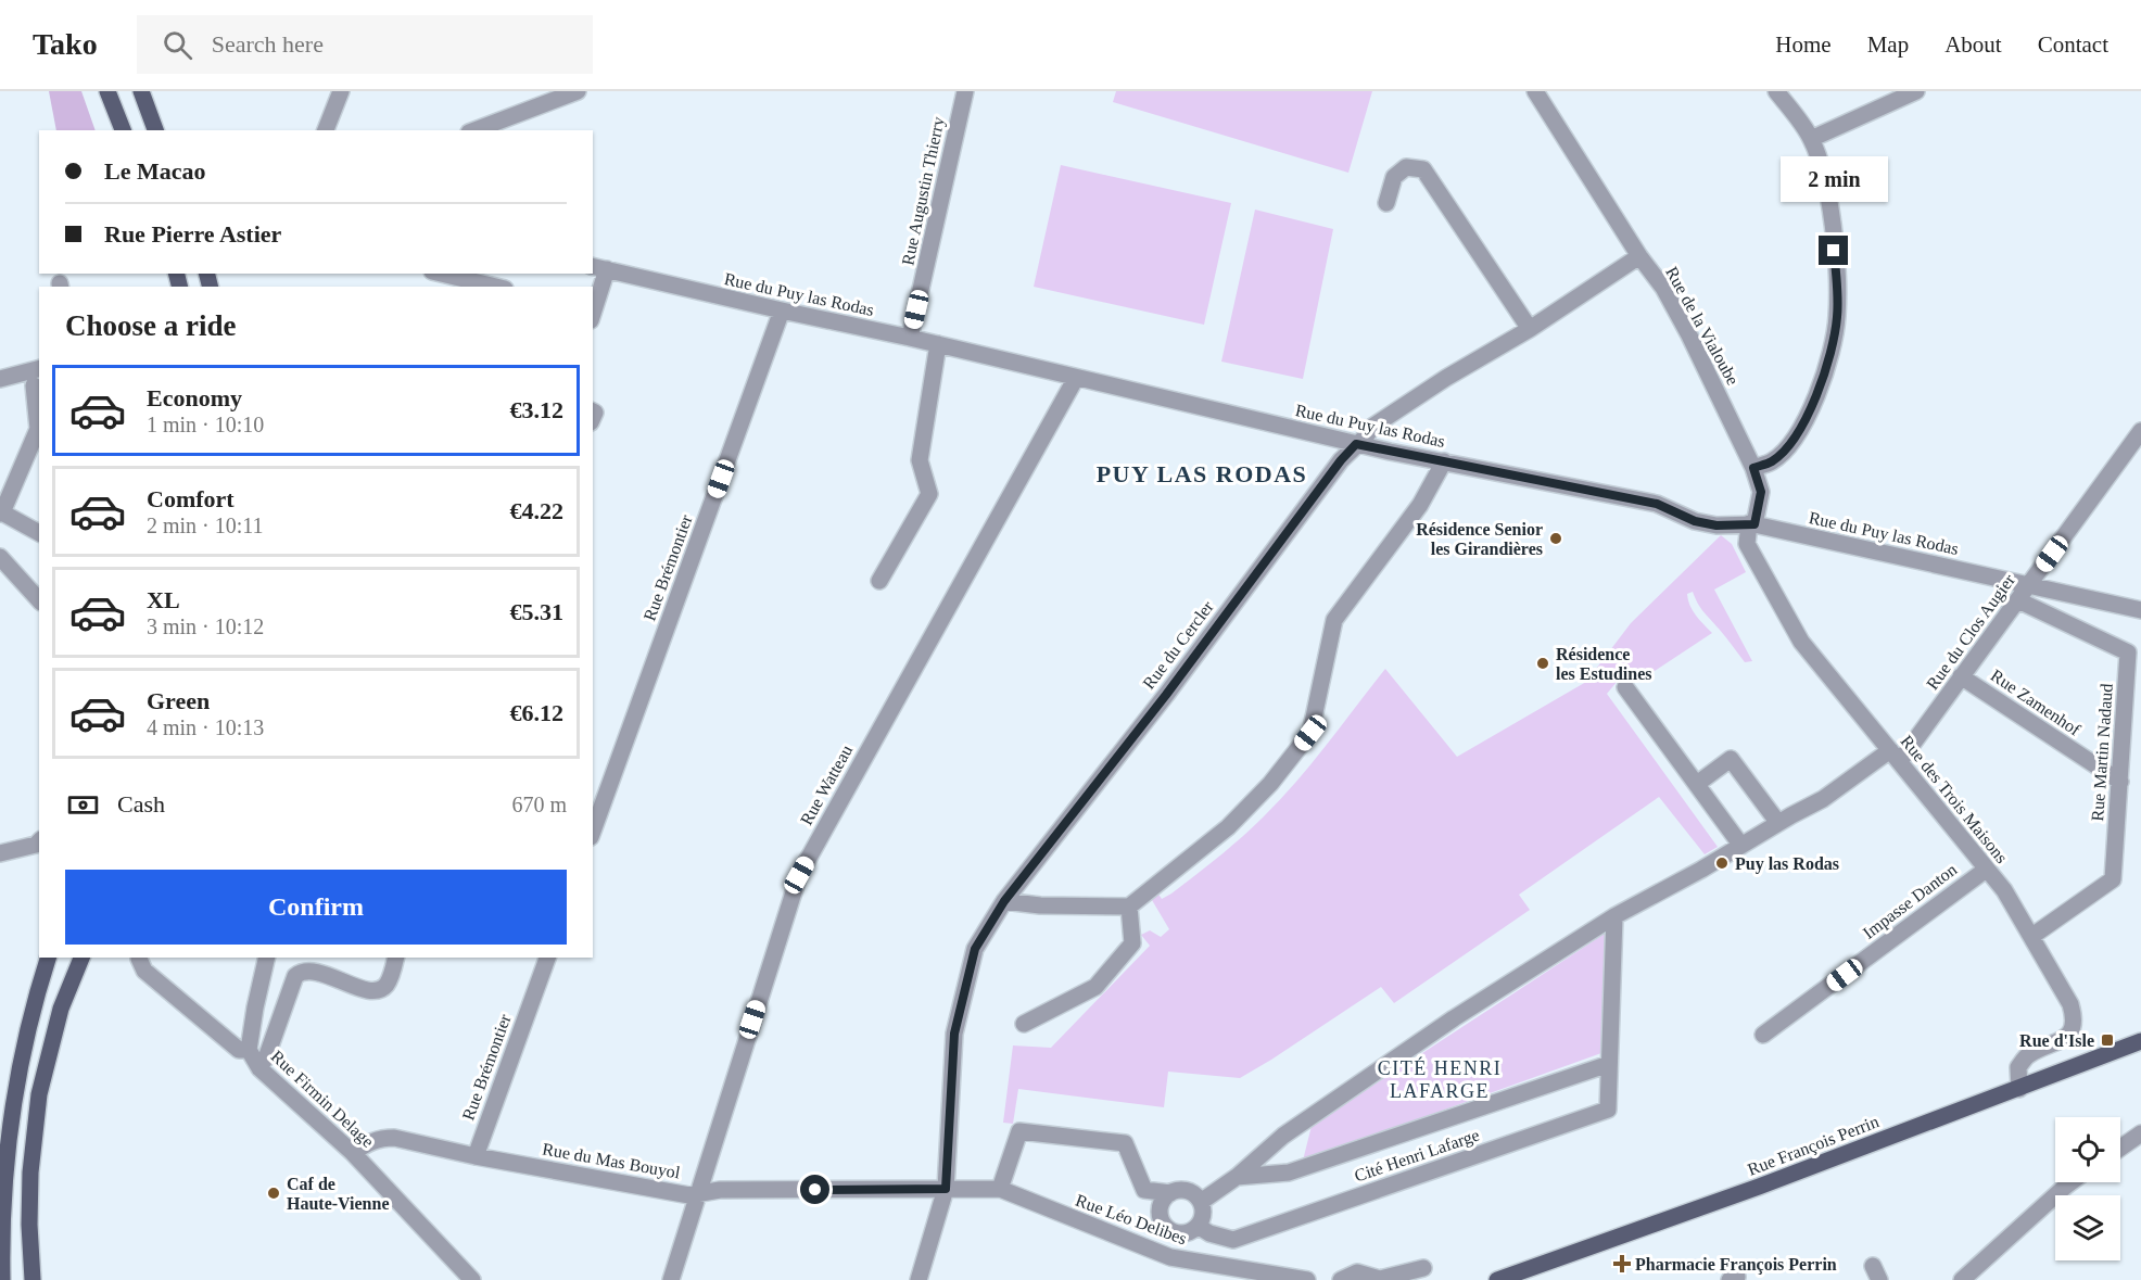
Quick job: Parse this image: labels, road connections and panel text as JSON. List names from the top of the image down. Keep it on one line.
{"streets":{"main road":["Rue François Perrin"],"street":["Rue Augustin Thierry","Rue du Puy las Rodas","Rue de la Vialoube","Rue Brémontier","Rue du Clos Augier","Rue du Cercler","Rue Zamenhof","Rue Martin Nadaud","Rue Watteau","Rue des Trois Maisons","Impasse Danton","Rue Firmin Delage","Cité Henri Lafarge","Rue du Mas Bouyol","Rue Léo Delibes"]},"crossings":[["Rue Augustin Thierry","Rue du Puy las Rodas"],["Rue du Puy las Rodas","Rue de la Vialoube"],["Rue du Puy las Rodas","Rue Brémontier"],["Rue du Puy las Rodas","Rue du Clos Augier"],["Rue du Puy las Rodas","Rue du Cercler"],["Rue du Puy las Rodas","Rue Watteau"],["Rue du Puy las Rodas","Rue des Trois Maisons"],["Rue de la Vialoube","Rue du Cercler"],["Rue de la Vialoube","Rue des Trois Maisons"],["Rue Brémontier","Rue du Mas Bouyol"],["Rue du Clos Augier","Rue Zamenhof"],["Rue du Clos Augier","Rue Martin Nadaud"],["Rue du Clos Augier","Rue des Trois Maisons"],["Rue du Clos Augier","Cité Henri Lafarge"],["Rue du Cercler","Rue du Mas Bouyol"],["Rue du Cercler","Rue Léo Delibes"],["Rue Zamenhof","Rue Martin Nadaud"],["Rue Martin Nadaud","Rue des Trois Maisons"],["Rue Watteau","Rue du Mas Bouyol"],["Rue des Trois Maisons","Impasse Danton"],["Rue des Trois Maisons","Rue François Perrin"],["Rue Firmin Delage","Rue du Mas Bouyol"],["Rue du Mas Bouyol","Rue Léo Delibes"]],"districts":["PUY LAS RODAS","CITÉ HENRI LAFARGE"],"places":{"other":["Résidence Senior les Girandières","Résidence les Estudines","Puy las Rodas","Caf de Haute-Vienne"],"transit":["Rue d'Isle"],"health":["Pharmacie François Perrin"]},"page":{"header":"Tako","search":"Search here","nav":["Home","Map","About","Contact"],"banner":["Le Macao","Rue Pierre Astier"],"bubble":"2 min","heading":"Choose a ride","list":[{"name":"Economy","note":"1 min · 10:10","value":"€3.12"},{"name":"Comfort","note":"2 min · 10:11","value":"€4.22"},{"name":"XL","note":"3 min · 10:12","value":"€5.31"},{"name":"Green","note":"4 min · 10:13","value":"€6.12"}],"pay":["Cash","670 m"],"buttons":"Confirm"}}
